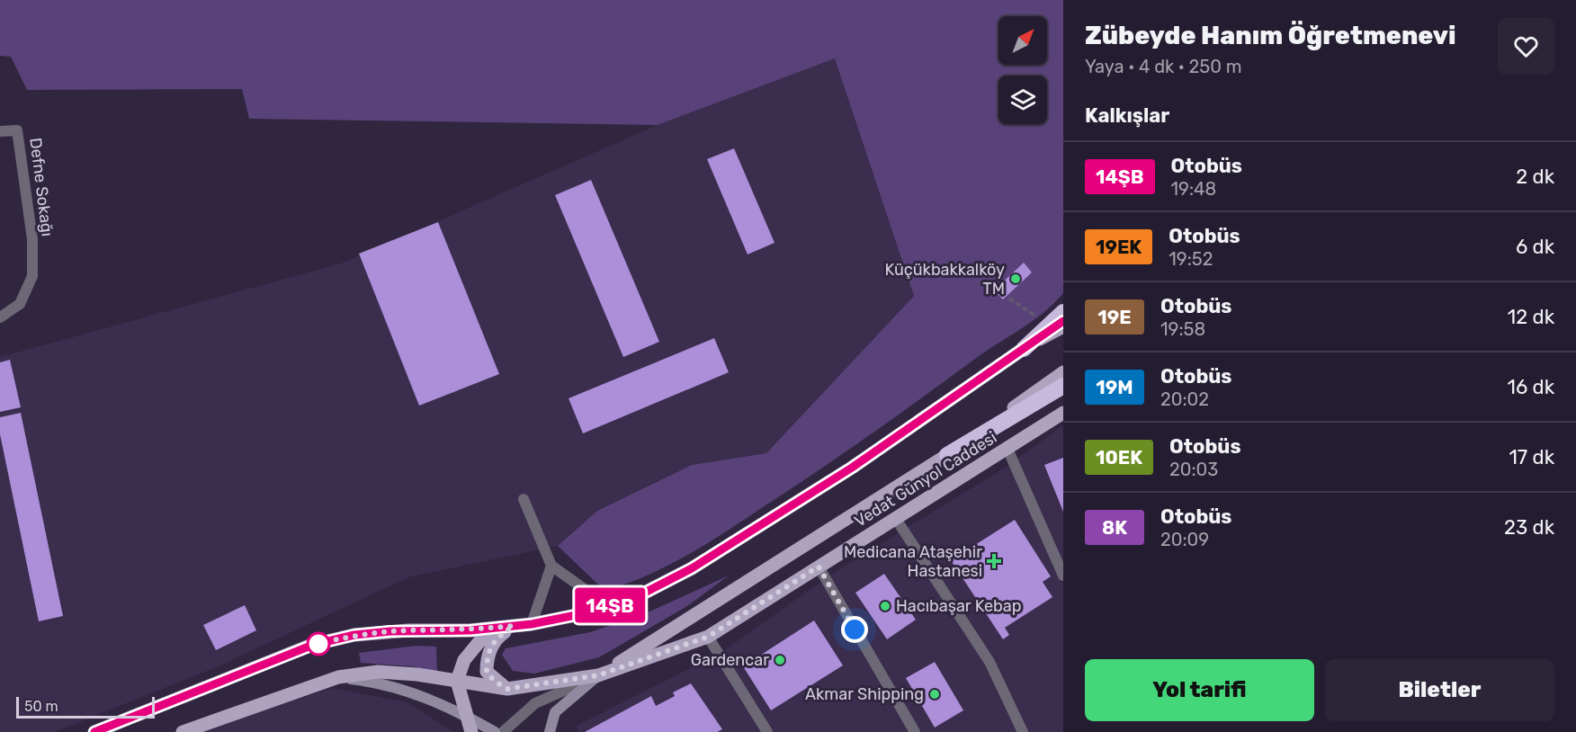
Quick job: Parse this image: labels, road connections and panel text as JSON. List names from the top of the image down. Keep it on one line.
{"streets":{"main road":["Vedat Günyol Caddesi"],"street":["Defne Sokağı"]},"places":{"other":["Küçükbakkalköy TM","Hacıbaşar Kebap","Gardencar","Akmar Shipping"],"health":["Medicana Ataşehir Hastanesi"]},"lines":["bus line 14ŞB"],"scale_bar":"50 m","north":"top right","page":{"on_map":"14ŞB","heading":[["Zübeyde Hanım Öğretmenevi","Yaya · 4 dk · 250 m"],"Kalkışlar"],"list":[{"mark":"14ŞB","name":"Otobüs","note":"19:48","value":"2 dk"},{"mark":"19EK","name":"Otobüs","note":"19:52","value":"6 dk"},{"mark":"19E","name":"Otobüs","note":"19:58","value":"12 dk"},{"mark":"19M","name":"Otobüs","note":"20:02","value":"16 dk"},{"mark":"10EK","name":"Otobüs","note":"20:03","value":"17 dk"},{"mark":"8K","name":"Otobüs","note":"20:09","value":"23 dk"}],"buttons":["Yol tarifi","Biletler"],"scale":"50 m"}}
